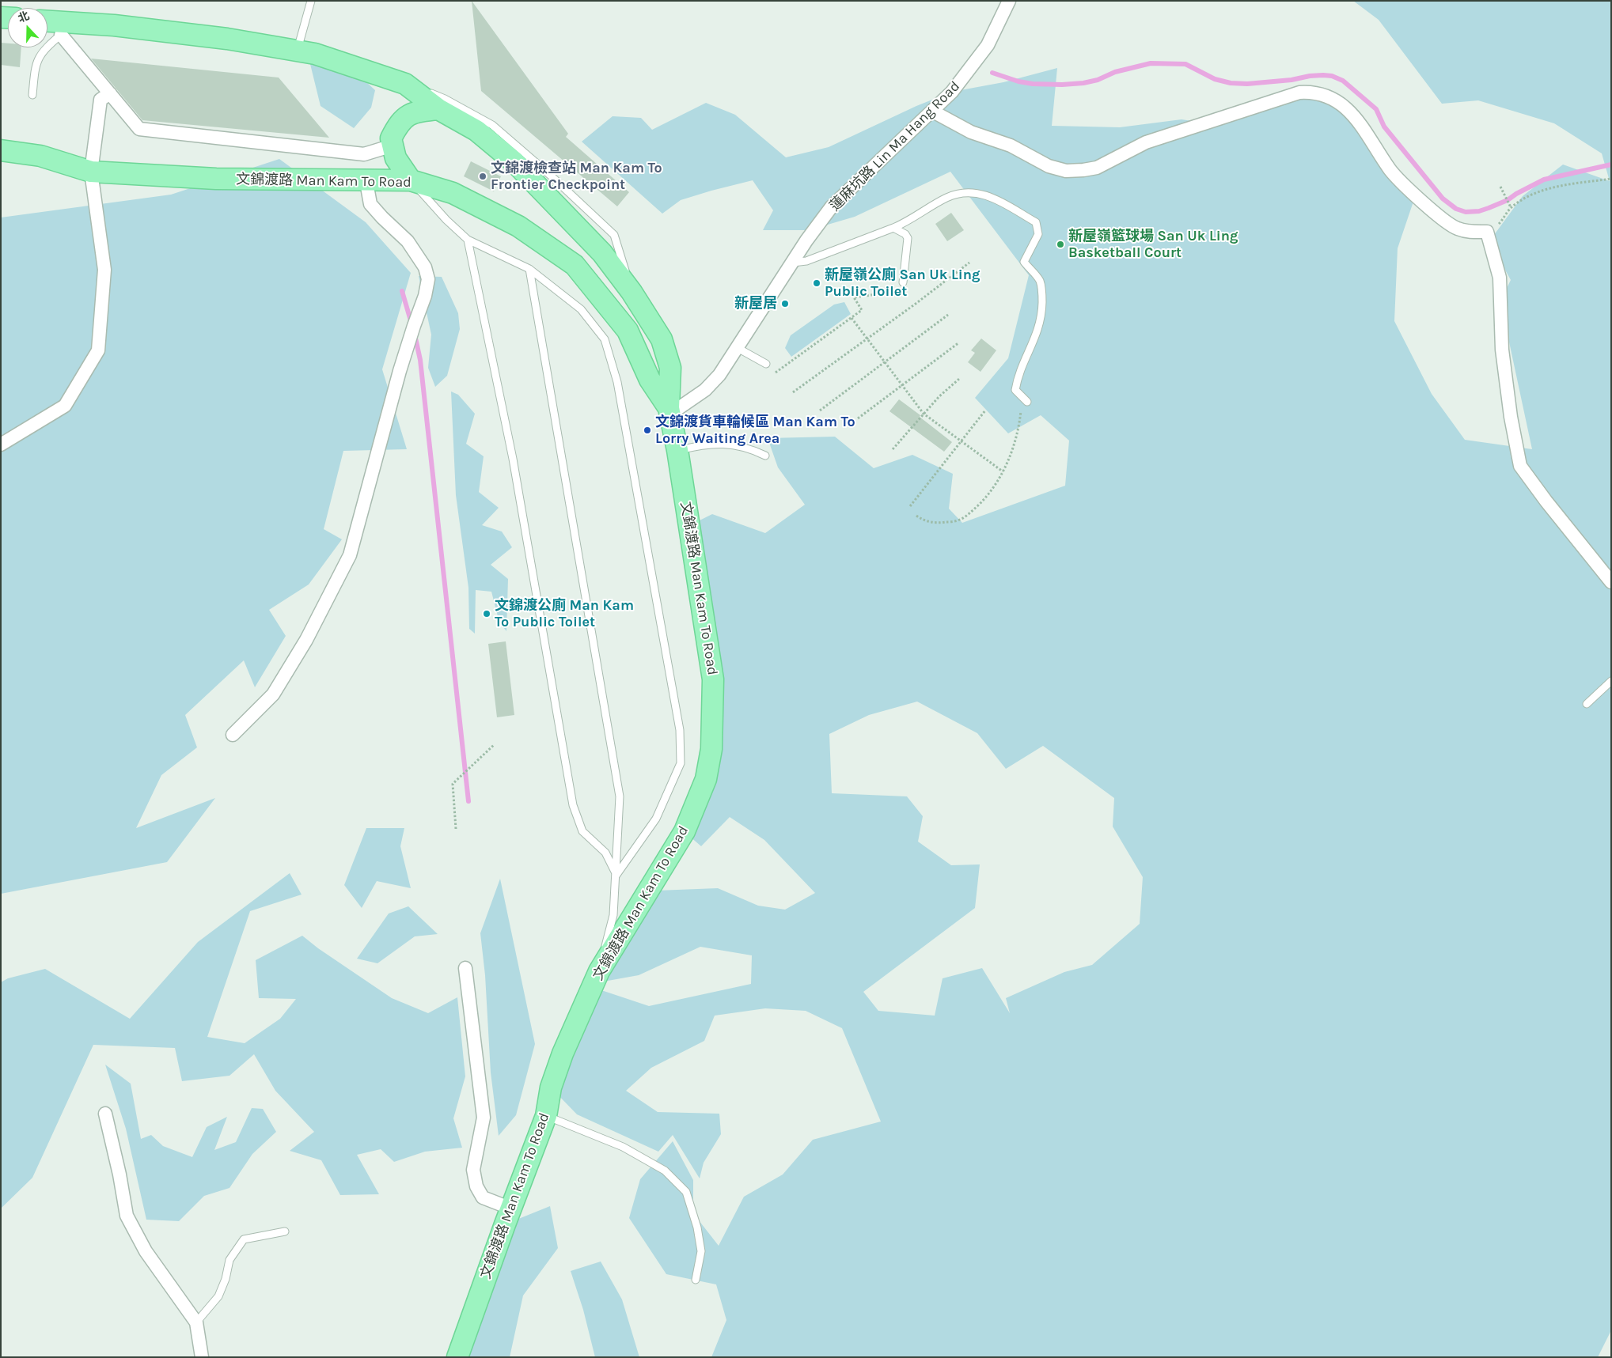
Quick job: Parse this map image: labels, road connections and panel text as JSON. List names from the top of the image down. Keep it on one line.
{"streets":{"main road":["文錦渡路 Man Kam To Road"],"street":["蓮麻坑路 Lin Ma Hang Road"]},"crossings":[["蓮麻坑路 Lin Ma Hang Road","文錦渡路 Man Kam To Road"]],"places":["文錦渡檢查站 Man Kam To Frontier Checkpoint","新屋嶺籃球場 San Uk Ling Basketball Court","新屋嶺公廁 San Uk Ling Public Toilet","新屋居","文錦渡貨車輪候區 Man Kam To Lorry Waiting Area","文錦渡公廁 Man Kam To Public Toilet"],"north":"top"}
